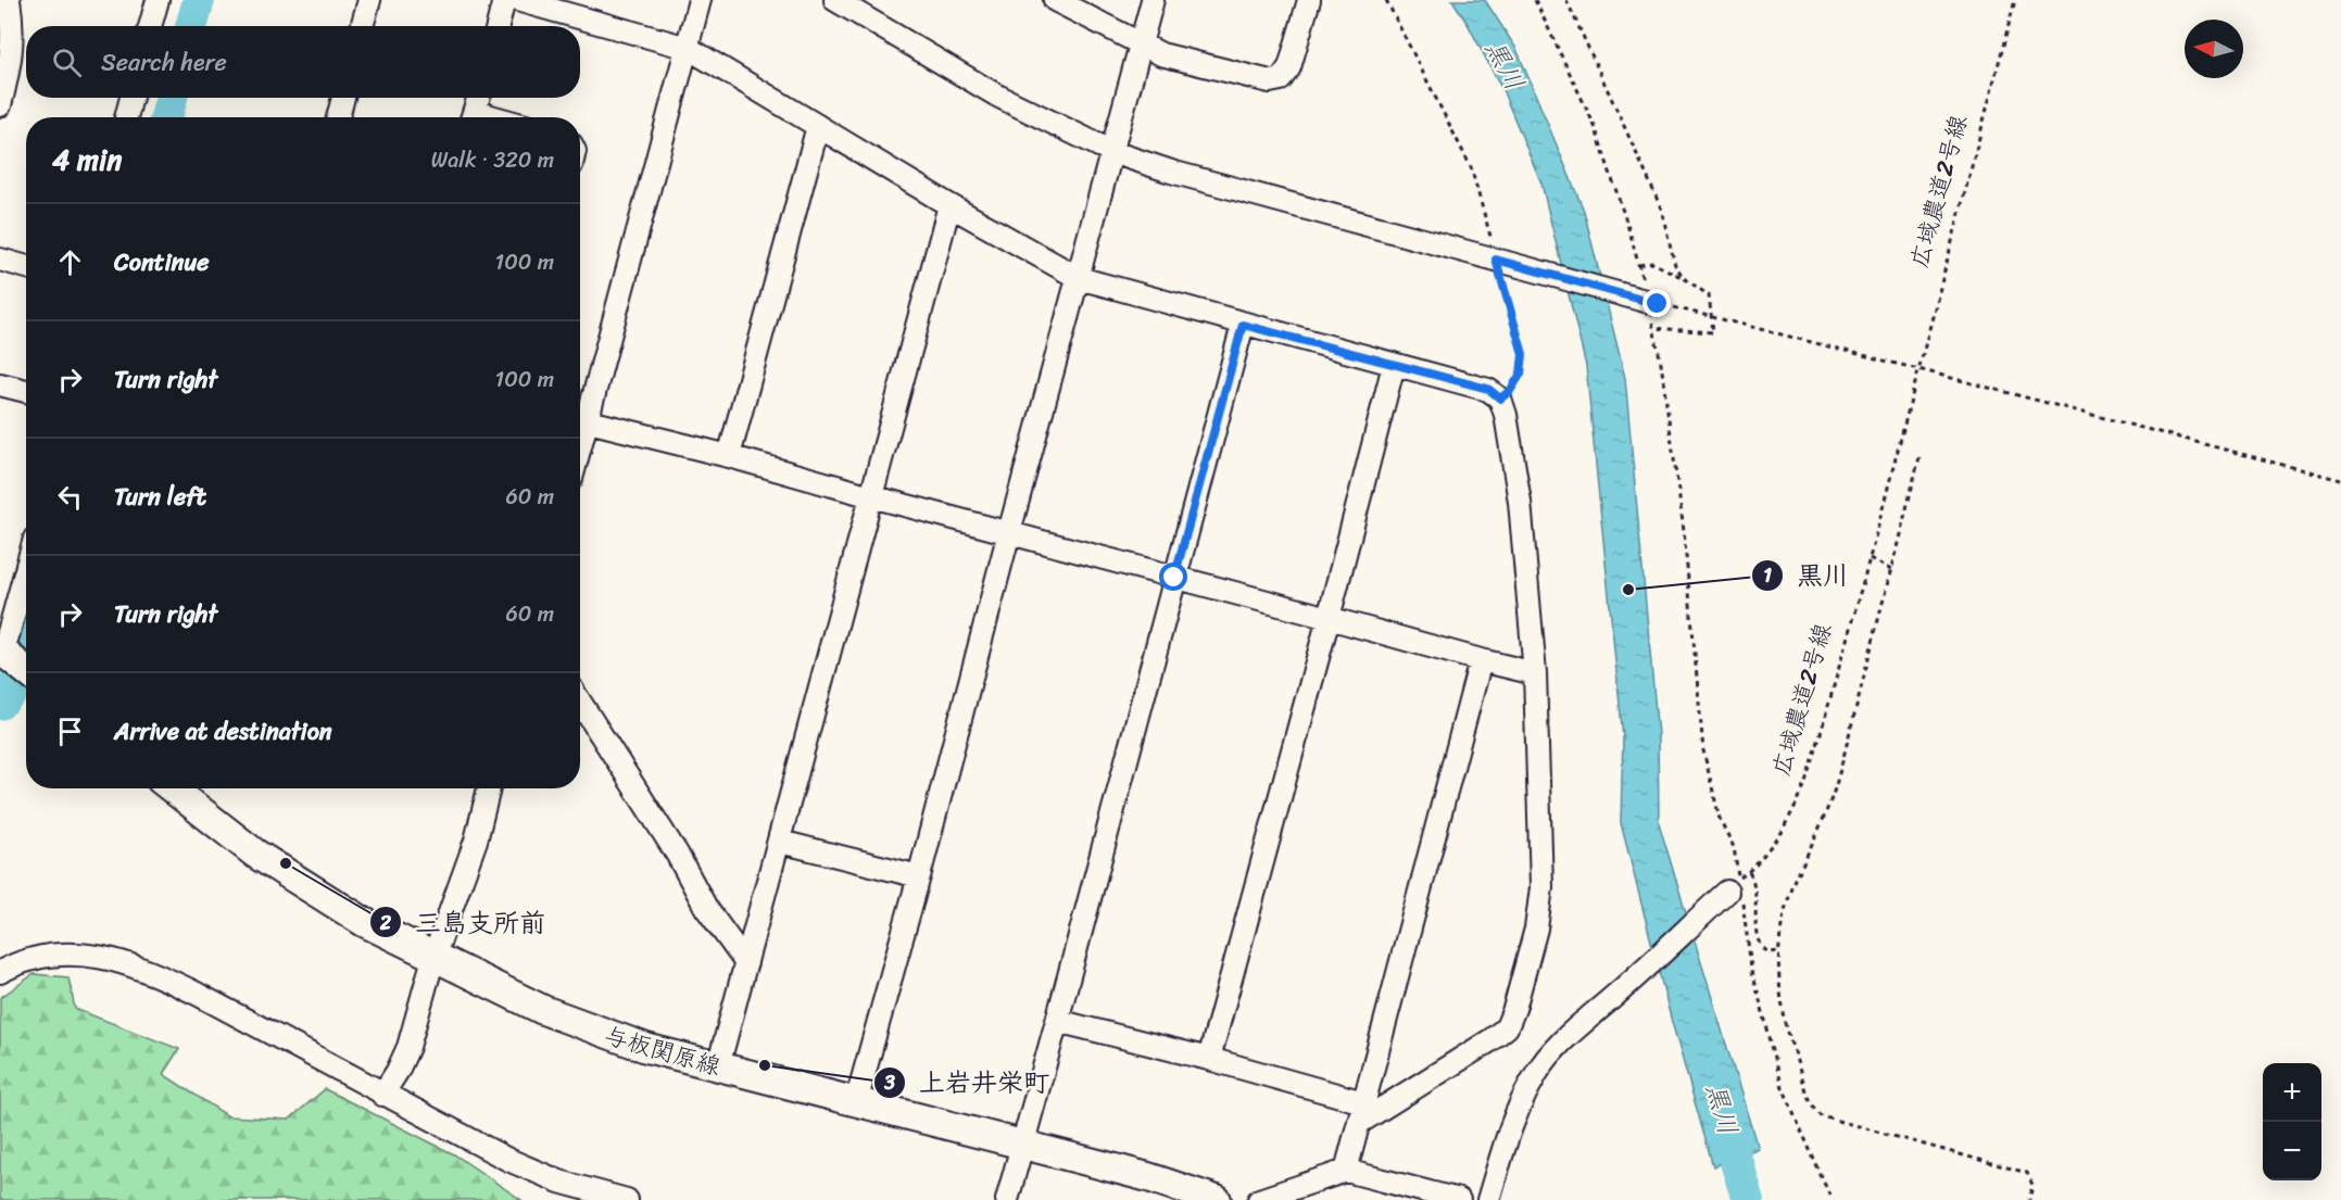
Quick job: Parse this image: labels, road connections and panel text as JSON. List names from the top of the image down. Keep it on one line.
{"streets":{"main road":["与板関原線"],"path":["広域農道2号線"]},"water":["黒川"],"places":["黒川","三島支所前","上岩井栄町"],"north":"left","page":{"search":"Search here","heading":["4 min","Walk · 320 m"],"list":[["Continue","100 m"],["Turn right","100 m"],["Turn left","60 m"],["Turn right","60 m"],"Arrive at destination"],"map_buttons":["+","−"]}}
